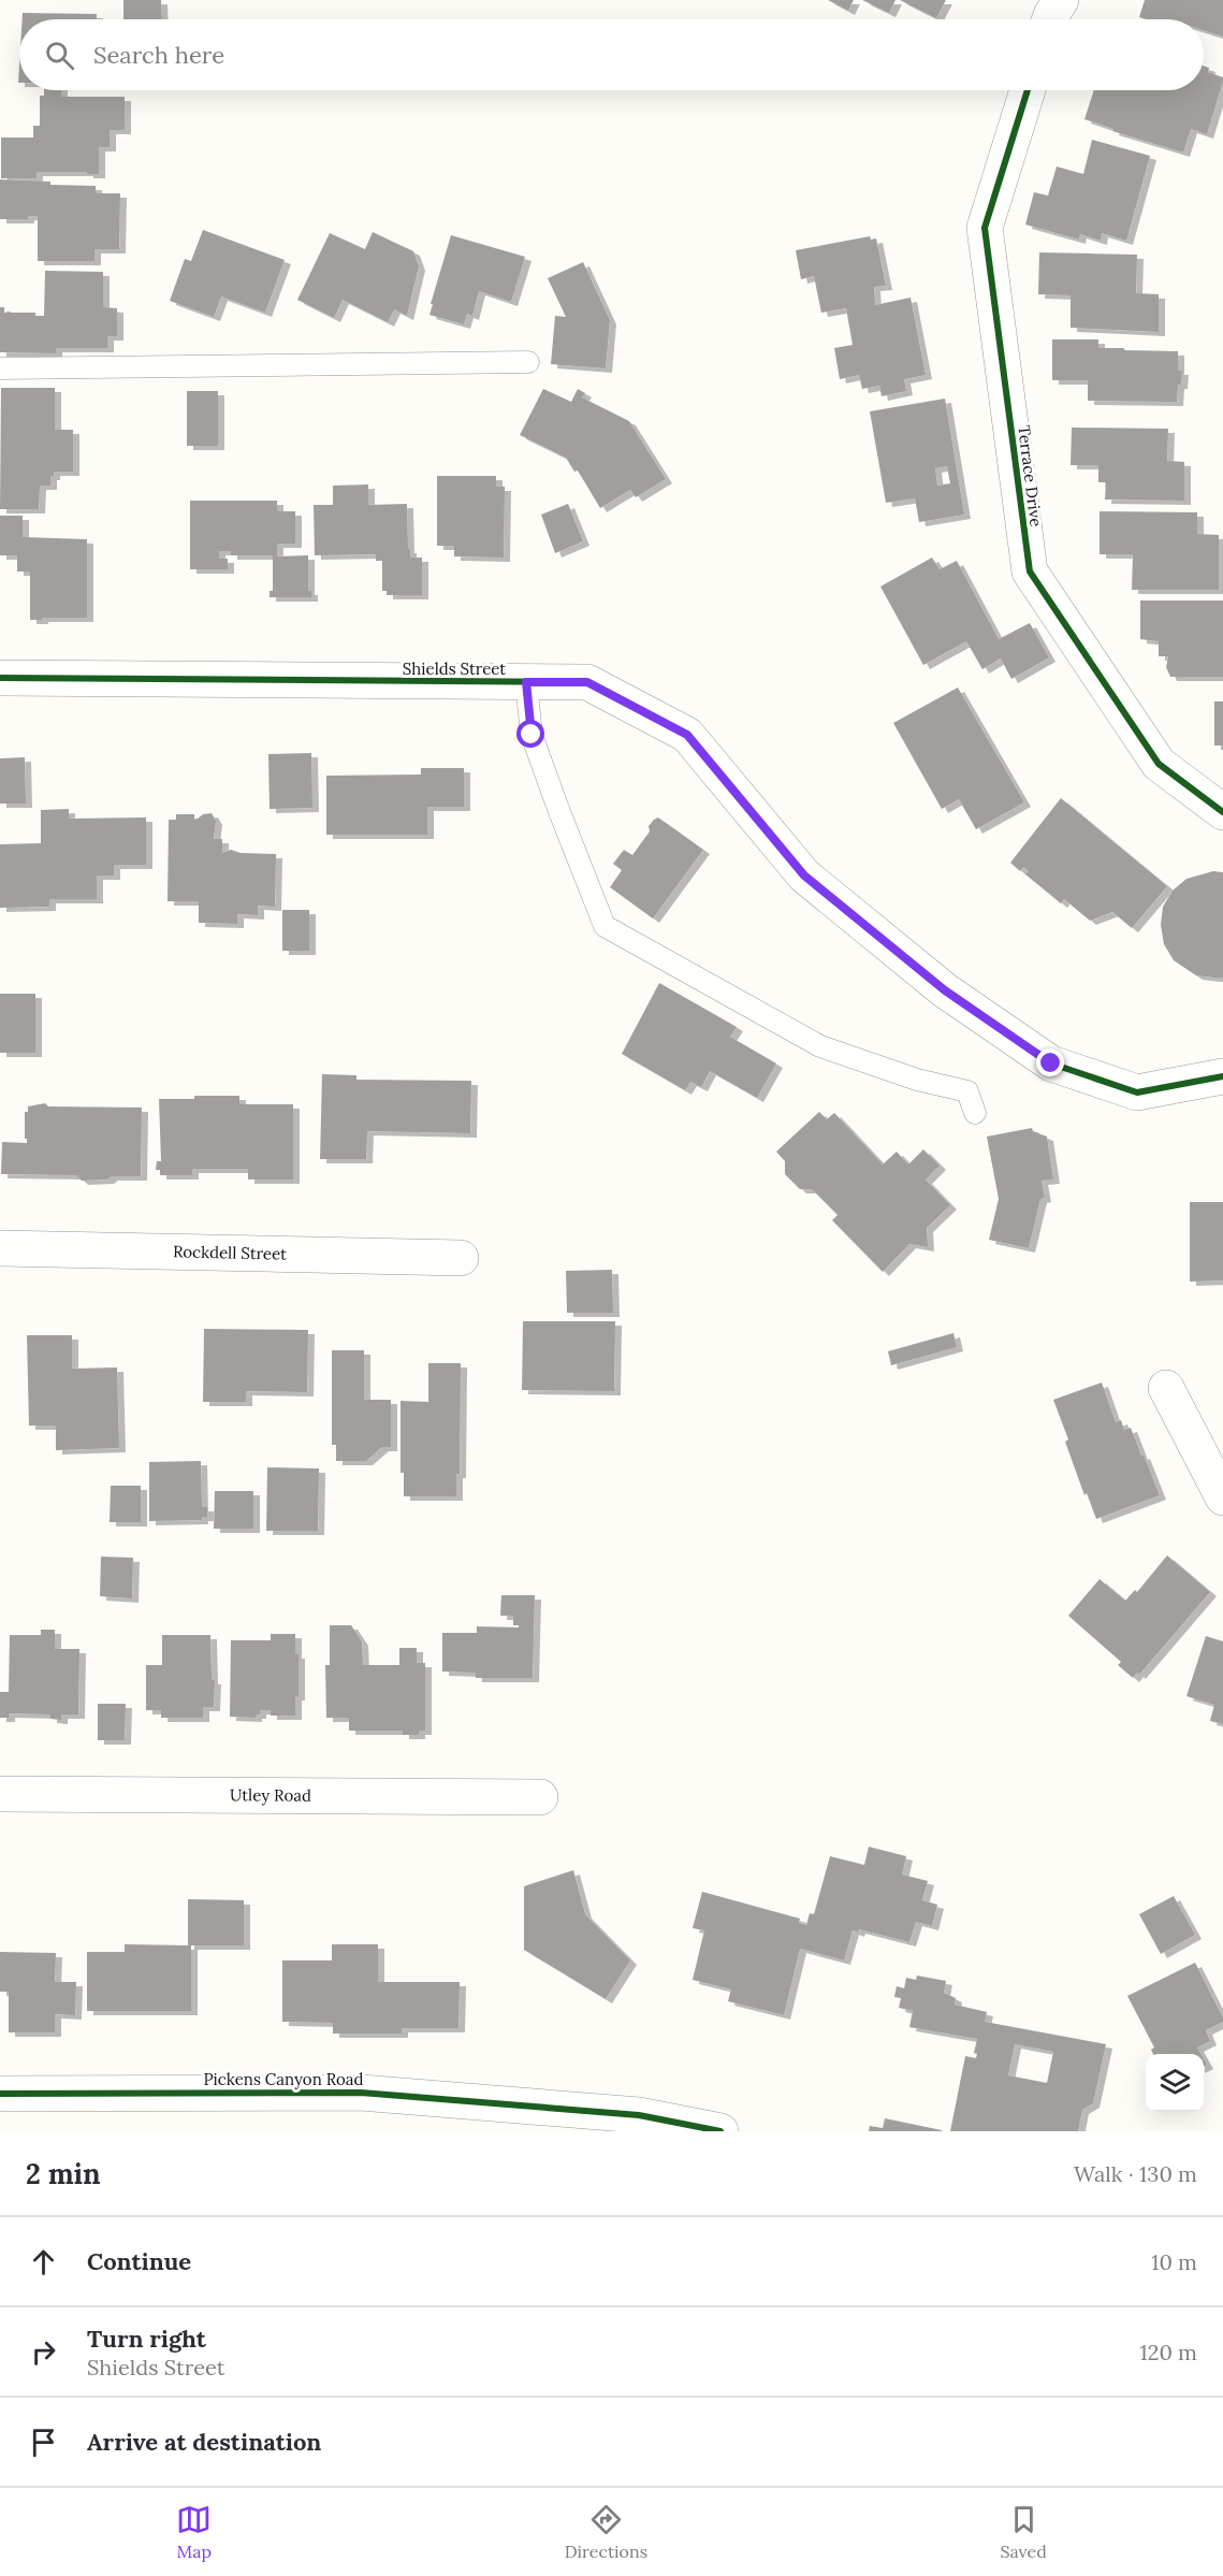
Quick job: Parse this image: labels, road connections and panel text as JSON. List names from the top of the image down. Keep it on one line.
{"streets":{"street":["Terrace Drive","Shields Street","Rockdell Street","Utley Road","Pickens Canyon Road"]},"page":{"search":"Search here","heading":["2 min","Walk · 130 m"],"list":[["Continue","10 m"],["Turn right","Shields Street","120 m"],"Arrive at destination"],"nav":["Map","Directions","Saved"]}}
